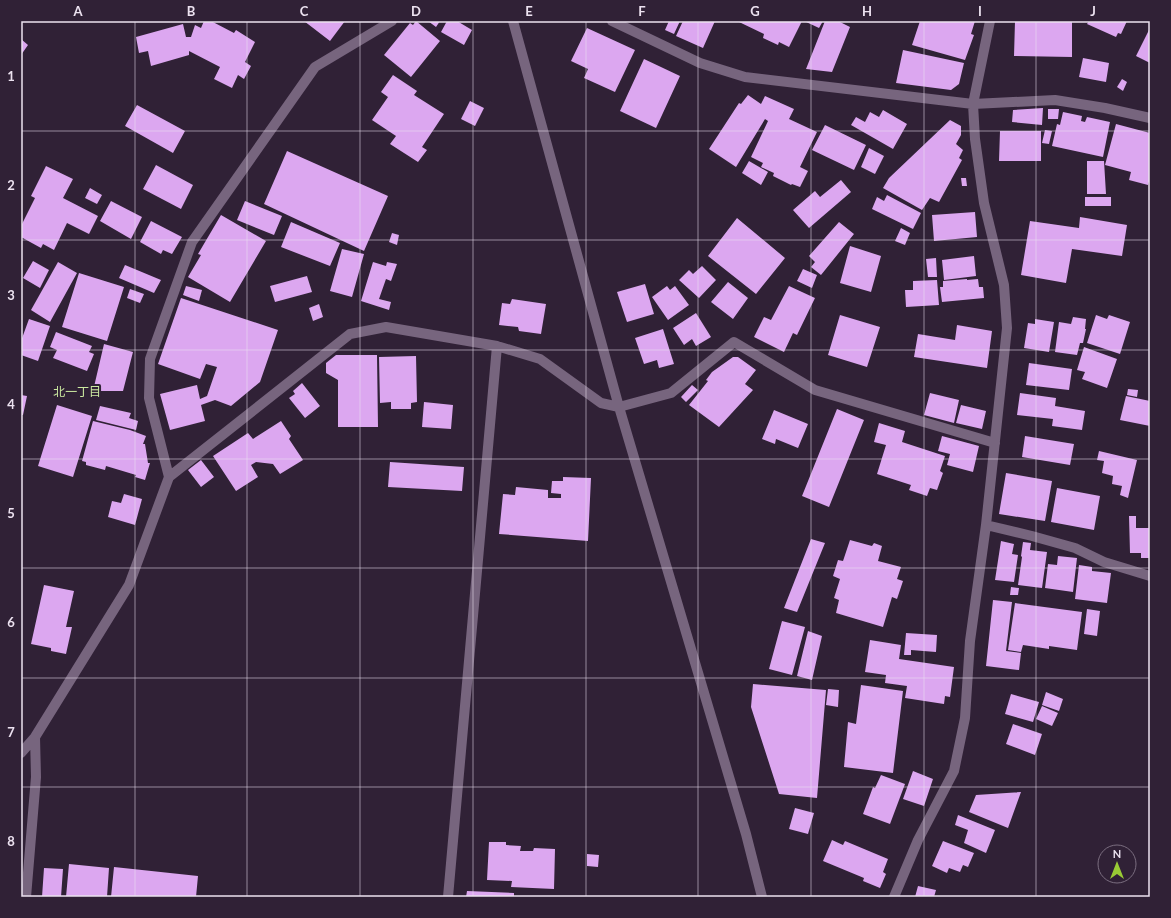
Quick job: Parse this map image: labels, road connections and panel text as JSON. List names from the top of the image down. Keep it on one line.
{"districts":["北一丁目"],"north":"top","grid":{"columns":["A","B","C","D","E","F","G","H","I","J"],"rows":["1","2","3","4","5","6","7","8"]}}
